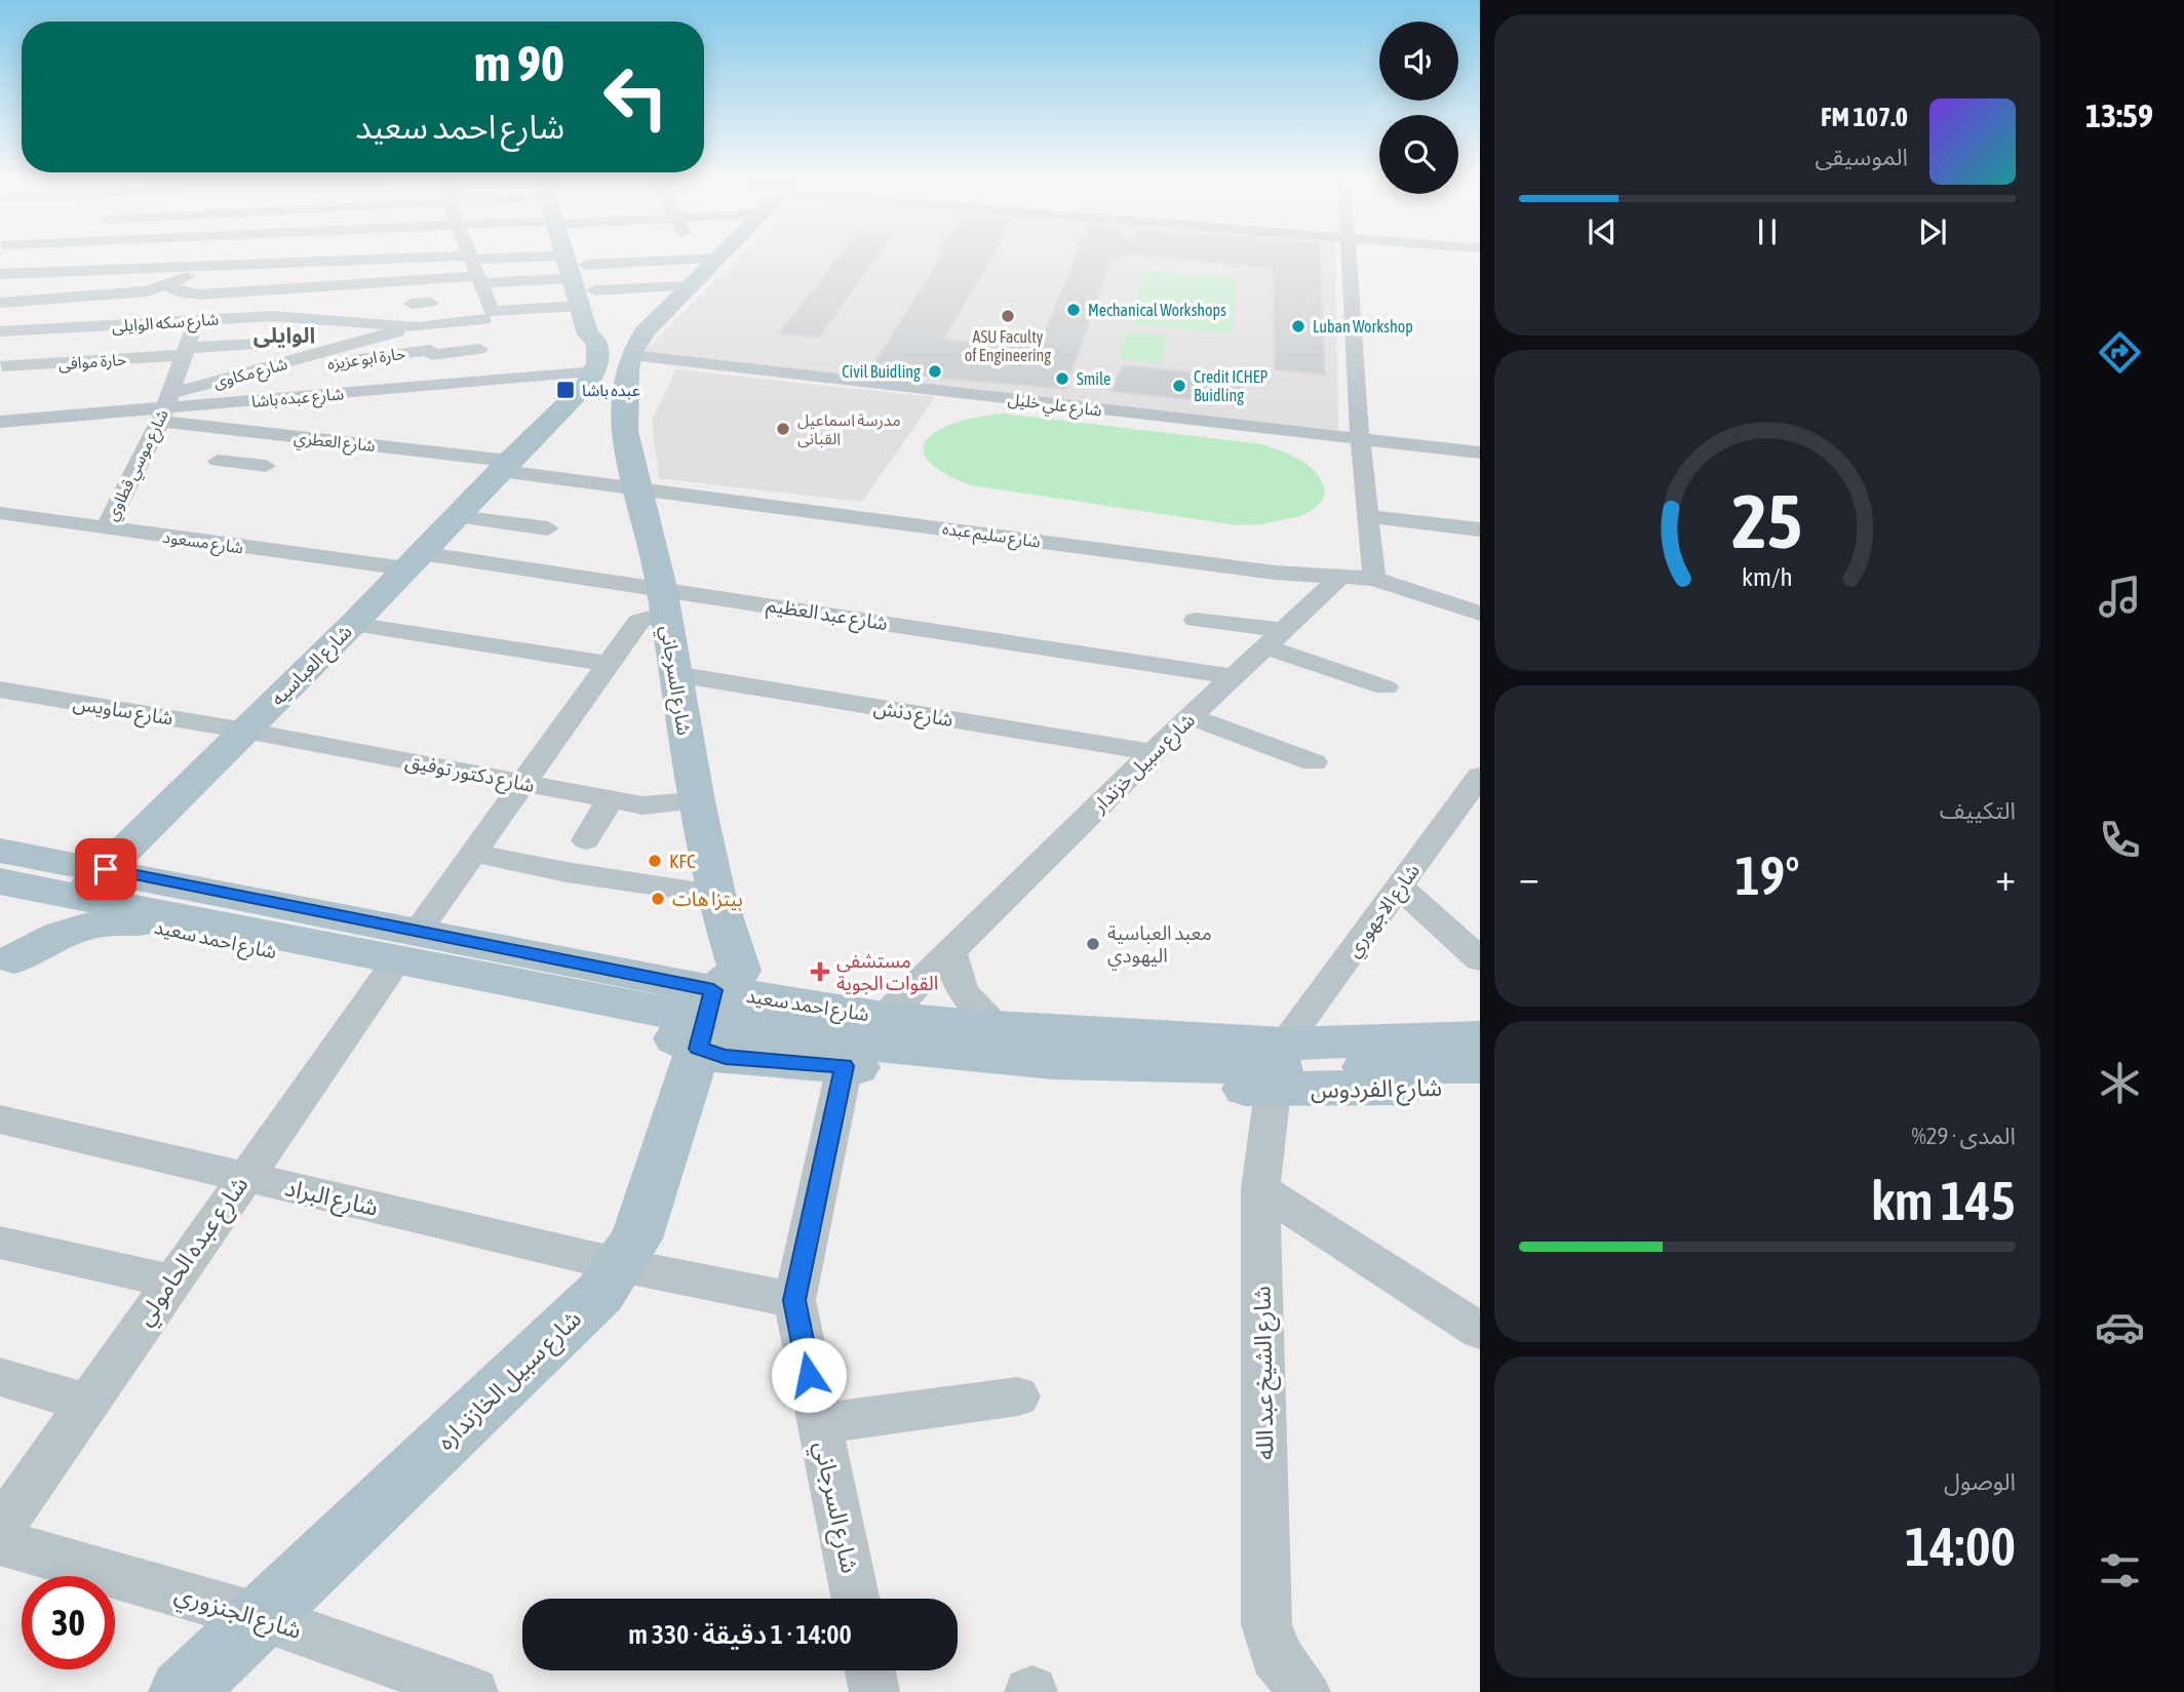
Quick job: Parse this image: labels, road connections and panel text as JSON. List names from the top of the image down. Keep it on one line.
{"streets":{"main road":["شارع العباسيه","شارع السرجاني","شارع احمد سعيد","شارع الفردوس","شارع سبيل الخازنداره"],"street":["شارع سكه الوايلى","حارة ابو عزيزه","حارة موافى","شارع مكاوى","شارع عبده باشا","شارع علي خليل","شارع العطري","شارع موسي قطاوي","شارع سليم عبده","شارع مسعود","شارع عبد العظيم","شارع ساويس","شارع دنش","شارع سبيل خزندار","شارع دكتور توفيق","شارع الاجهوري","شارع البراد","شارع عبده الحامولي","شارع الشيخ عبد الله","شارع الجنزوري"]},"crossings":[["شارع سكه الوايلى","حارة موافى"],["شارع سكه الوايلى","شارع مكاوى"],["شارع سكه الوايلى","شارع موسي قطاوي"],["حارة ابو عزيزه","شارع مكاوى"],["حارة موافى","شارع موسي قطاوي"],["شارع مكاوى","شارع عبده باشا"],["شارع مكاوى","شارع العطري"],["شارع مكاوى","شارع موسي قطاوي"],["شارع عبده باشا","شارع علي خليل"],["شارع عبده باشا","شارع العطري"],["شارع عبده باشا","شارع موسي قطاوي"],["شارع عبده باشا","شارع العباسيه"],["شارع عبده باشا","شارع السرجاني"],["شارع علي خليل","شارع العباسيه"],["شارع علي خليل","شارع السرجاني"],["شارع العطري","شارع موسي قطاوي"],["شارع العطري","شارع سليم عبده"],["شارع العطري","شارع العباسيه"],["شارع موسي قطاوي","شارع مسعود"],["شارع سليم عبده","شارع العباسيه"],["شارع سليم عبده","شارع السرجاني"],["شارع سليم عبده","شارع سبيل خزندار"],["شارع مسعود","شارع عبد العظيم"],["شارع مسعود","شارع العباسيه"],["شارع عبد العظيم","شارع العباسيه"],["شارع عبد العظيم","شارع السرجاني"],["شارع عبد العظيم","شارع سبيل خزندار"],["شارع العباسيه","شارع السرجاني"],["شارع العباسيه","شارع ساويس"],["شارع العباسيه","شارع دكتور توفيق"],["شارع العباسيه","شارع احمد سعيد"],["شارع السرجاني","شارع دنش"],["شارع السرجاني","شارع دكتور توفيق"],["شارع السرجاني","شارع احمد سعيد"],["شارع السرجاني","شارع البراد"],["شارع السرجاني","شارع سبيل الخازنداره"],["شارع ساويس","شارع دكتور توفيق"],["شارع دنش","شارع سبيل خزندار"],["شارع سبيل خزندار","شارع احمد سعيد"],["شارع الاجهوري","شارع احمد سعيد"],["شارع الاجهوري","شارع الشيخ عبد الله"],["شارع احمد سعيد","شارع الفردوس"],["شارع احمد سعيد","شارع عبده الحامولي"],["شارع احمد سعيد","شارع الشيخ عبد الله"],["شارع احمد سعيد","شارع سبيل الخازنداره"],["شارع الفردوس","شارع الشيخ عبد الله"],["شارع البراد","شارع عبده الحامولي"],["شارع البراد","شارع سبيل الخازنداره"],["شارع سبيل الخازنداره","شارع الجنزوري"]],"districts":["الوايلى"],"places":{"other":["Mechanical Workshops","ASU Faculty of Engineering","Luban Workshop","Civil Buidling","Smile","Credit ICHEP Buidling","مدرسة اسماعيل القبانى","KFC","بيتزا هات","معبد العباسية اليهودي"],"transit":["عبده باشا"],"health":["مستشفى القوات الجوية"]},"page":{"tabs":"13:59","turn":["90 m","شارع احمد سعيد"],"song":["107.0 FM","الموسيقى"],"tile":["التكييف",["المدى · 29%","145 km"],["الوصول","14:00"]],"heat":["−","19°","+"],"limit":"30","trip":"14:00 · 1 دقيقة · 330 m","gauge":["25","km/h"]}}
